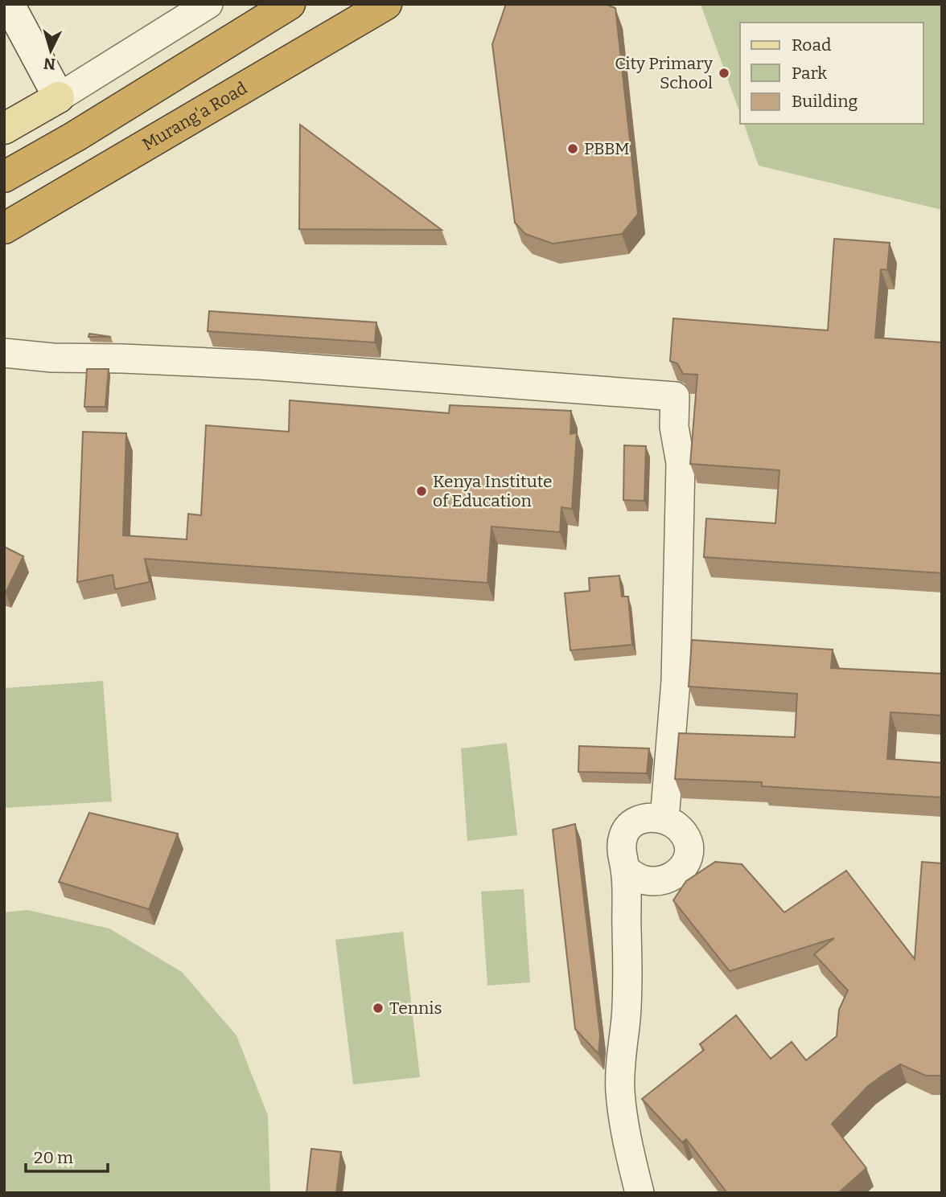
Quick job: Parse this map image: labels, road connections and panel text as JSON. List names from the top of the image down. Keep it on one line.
{"streets":{"highway":["Murang'a Road"]},"places":["City Primary School","PBBM","Kenya Institute of Education","Tennis"],"legend":["Road","Park","Building"],"scale_bar":"20 m","north":"bottom"}
